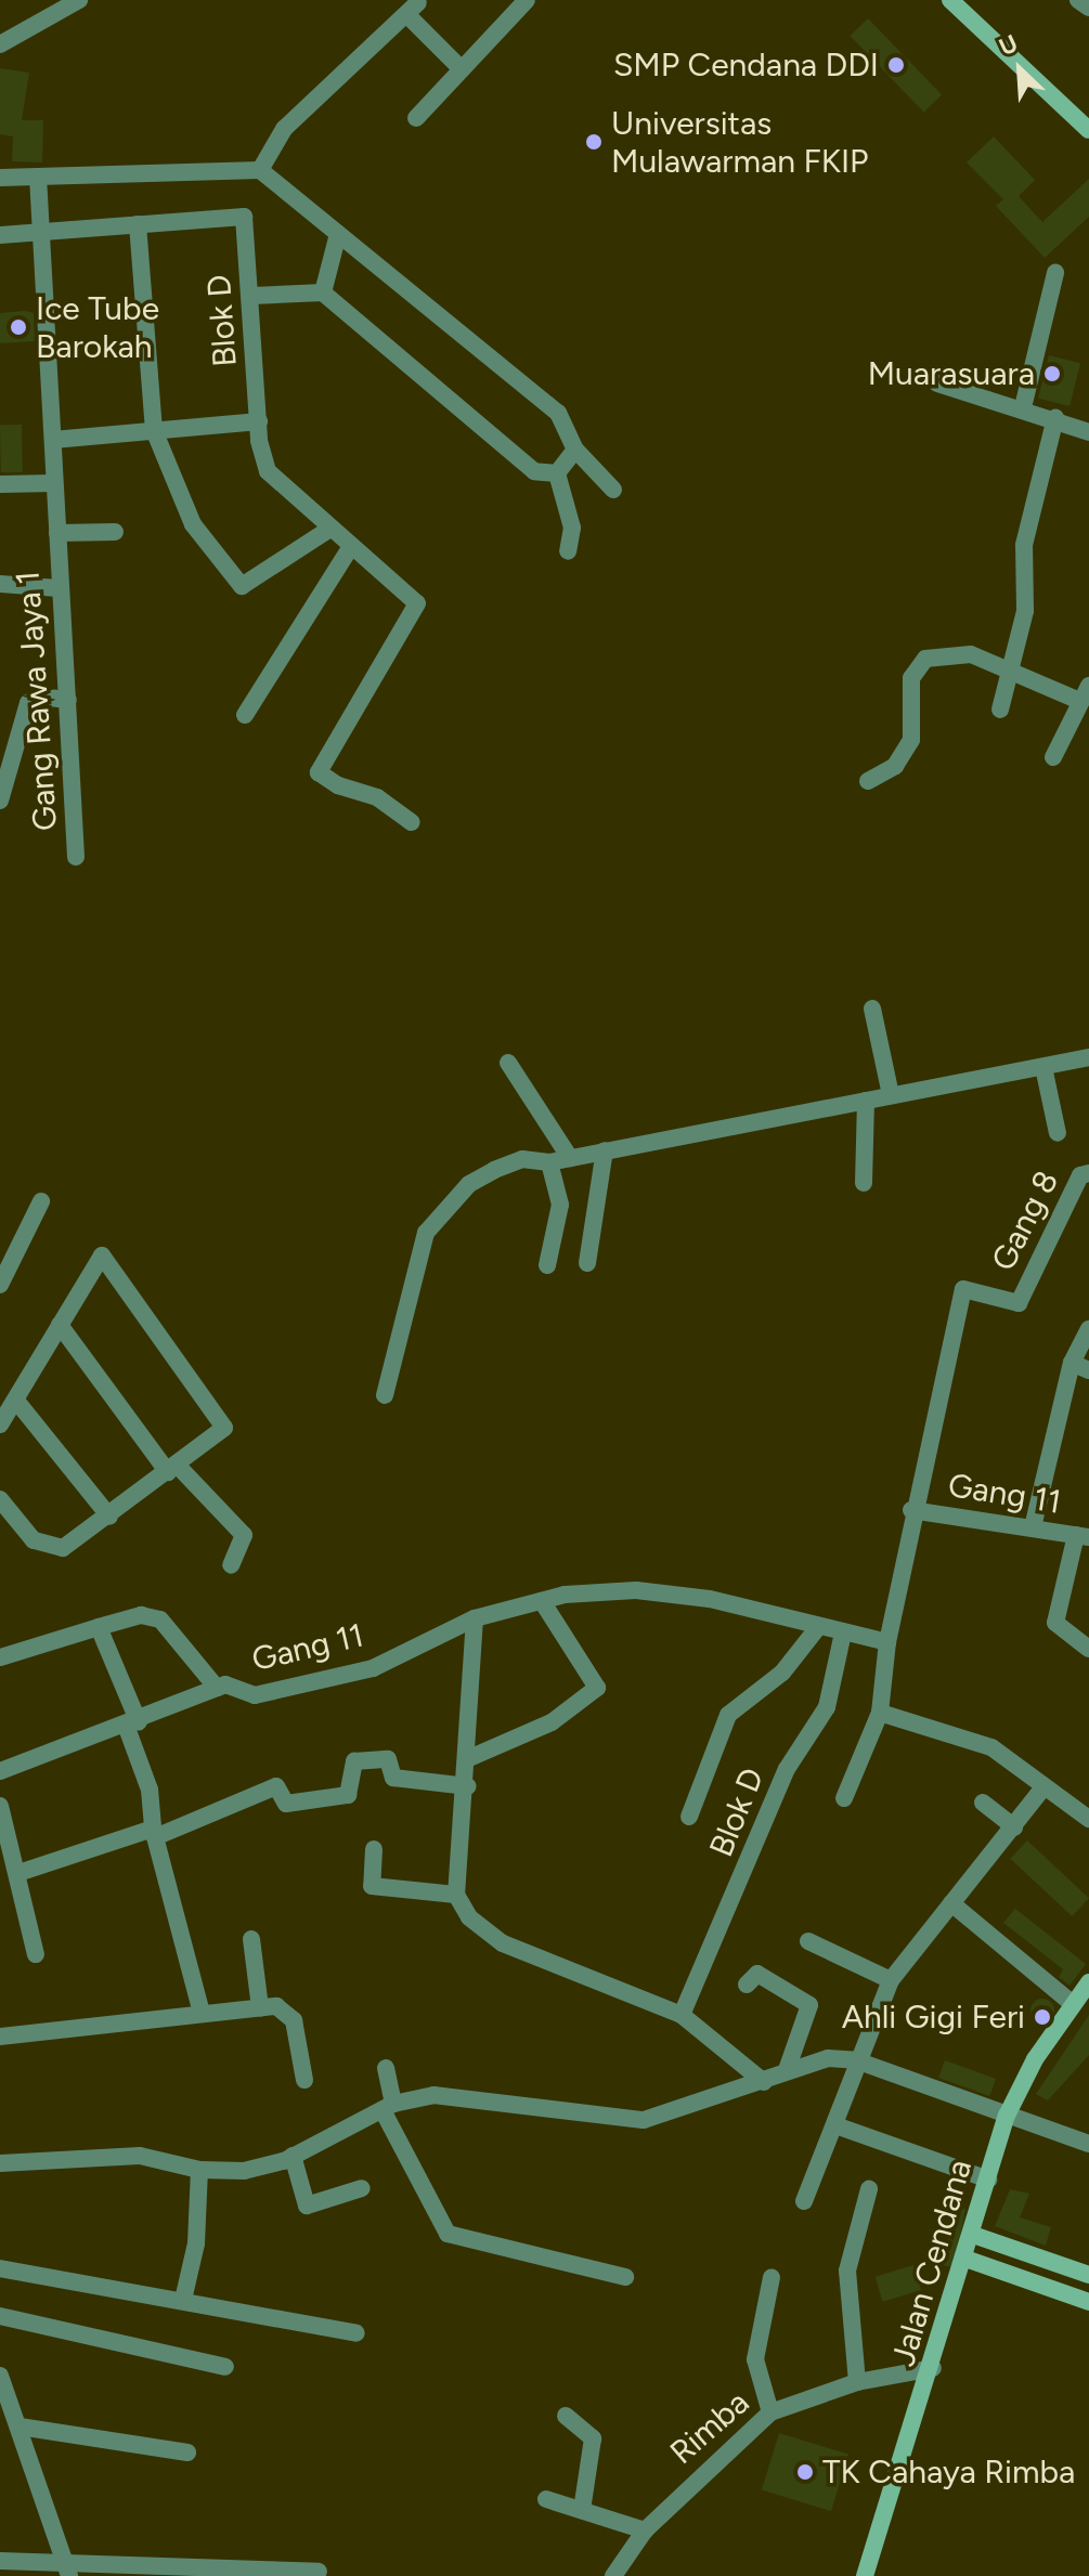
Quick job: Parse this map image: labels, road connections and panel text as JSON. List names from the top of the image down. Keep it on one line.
{"streets":{"street":["Blok D","Gang Rawa Jaya 1","Gang 8","Gang 11","Jalan Cendana","Rimba"]},"crossings":[["Blok D","Gang 11"],["Gang 8","Gang 11"],["Jalan Cendana","Rimba"]],"places":["SMP Cendana DDI","Universitas Mulawarman FKIP","Ice Tube Barokah","Muarasuara","Ahli Gigi Feri","TK Cahaya Rimba"],"north":"top left"}
